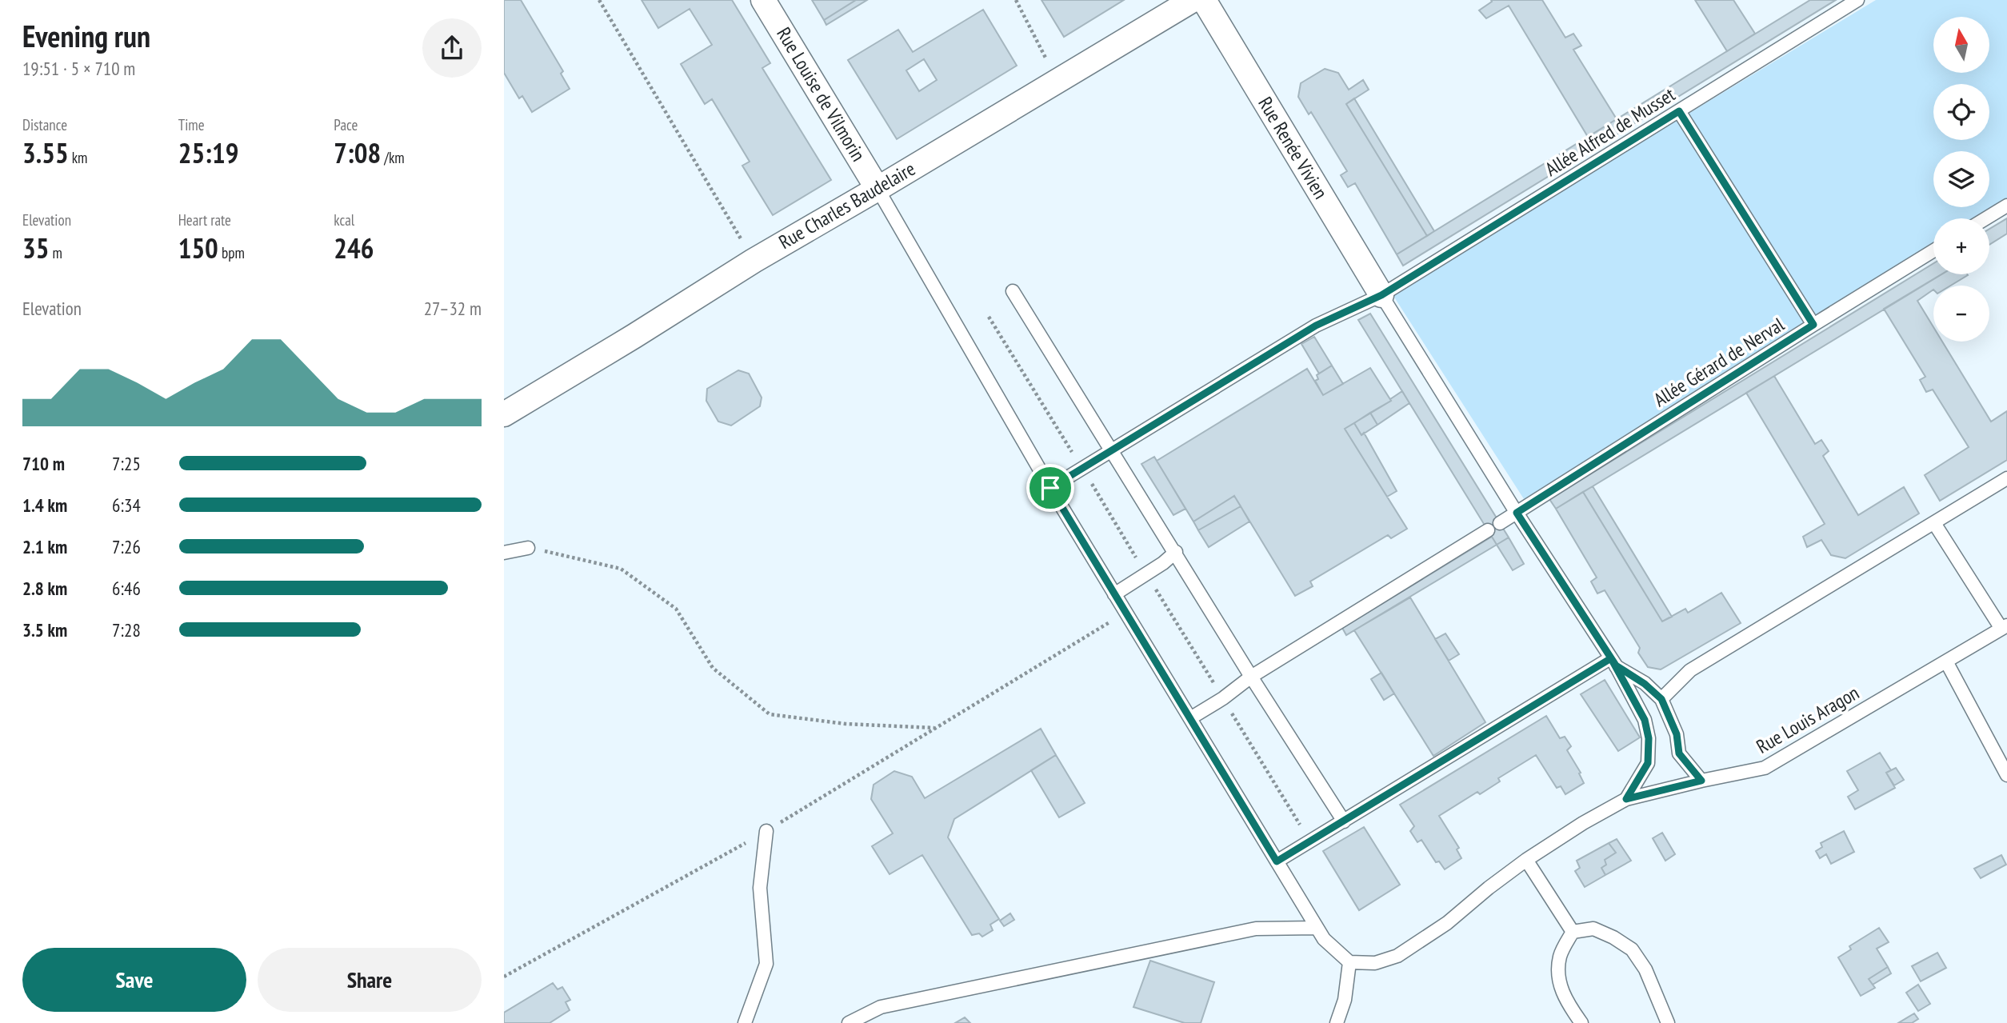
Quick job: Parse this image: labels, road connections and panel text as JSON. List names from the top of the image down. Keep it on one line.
{"streets":{"street":["Rue Louise de Vilmorin","Rue Renée Vivien","Rue Charles Baudelaire"],"lane":["Allée Alfred de Musset","Allée Gérard de Nerval","Rue Louis Aragon"]},"crossings":[["Rue Louise de Vilmorin","Rue Charles Baudelaire"],["Allée Alfred de Musset","Rue Renée Vivien"]],"north":"top","page":{"heading":["Evening run","19:51 · 5 × 710 m"],"map_buttons":["+","−"],"stats":[["Distance","3.55 km"],["Time","25:19"],["Pace","7:08 /km"],["Elevation","35 m"],["Heart rate","150 bpm"],["kcal","246"]],"chart":["Elevation","27–32 m"],"list":[{"name":"710 m","note":"7:25"},{"name":"1.4 km","note":"6:34"},{"name":"2.1 km","note":"7:26"},{"name":"2.8 km","note":"6:46"},{"name":"3.5 km","note":"7:28"}],"buttons":["Save","Share"]}}
